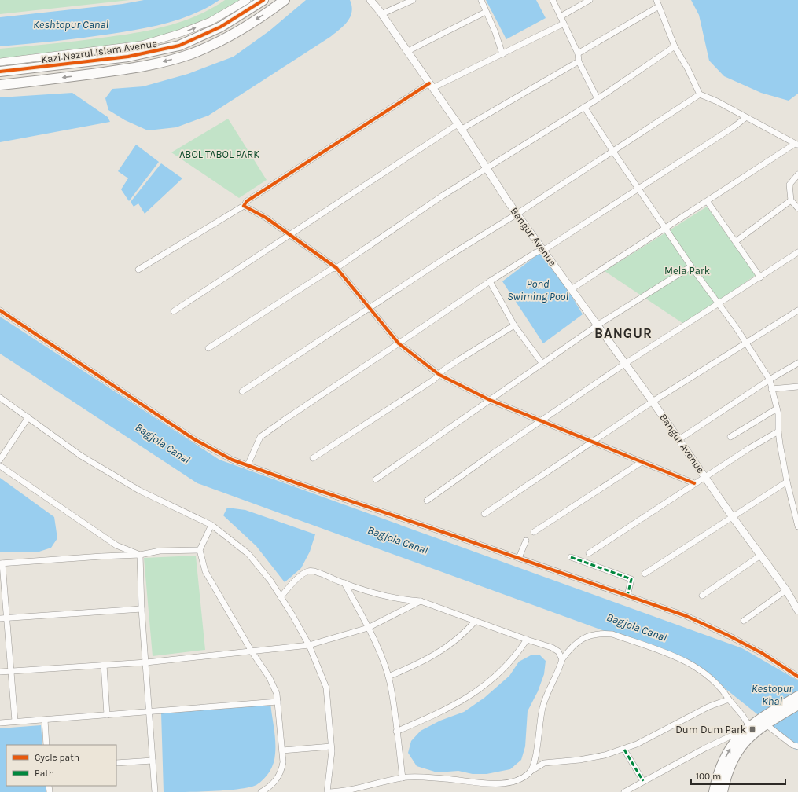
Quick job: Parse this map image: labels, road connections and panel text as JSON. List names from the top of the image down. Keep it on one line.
{"streets":{"main road":["Kazi Nazrul Islam Avenue"],"street":["Bangur Avenue"]},"districts":["BANGUR"],"water":["Keshtopur Canal","Pond Swiming Pool","Bagjola Canal","Kestopur Khal"],"parks":["ABOL TABOL PARK","Mela Park"],"places":{"transit":["Dum Dum Park"]},"legend":["Cycle path","Path"],"scale_bar":"100 m"}
